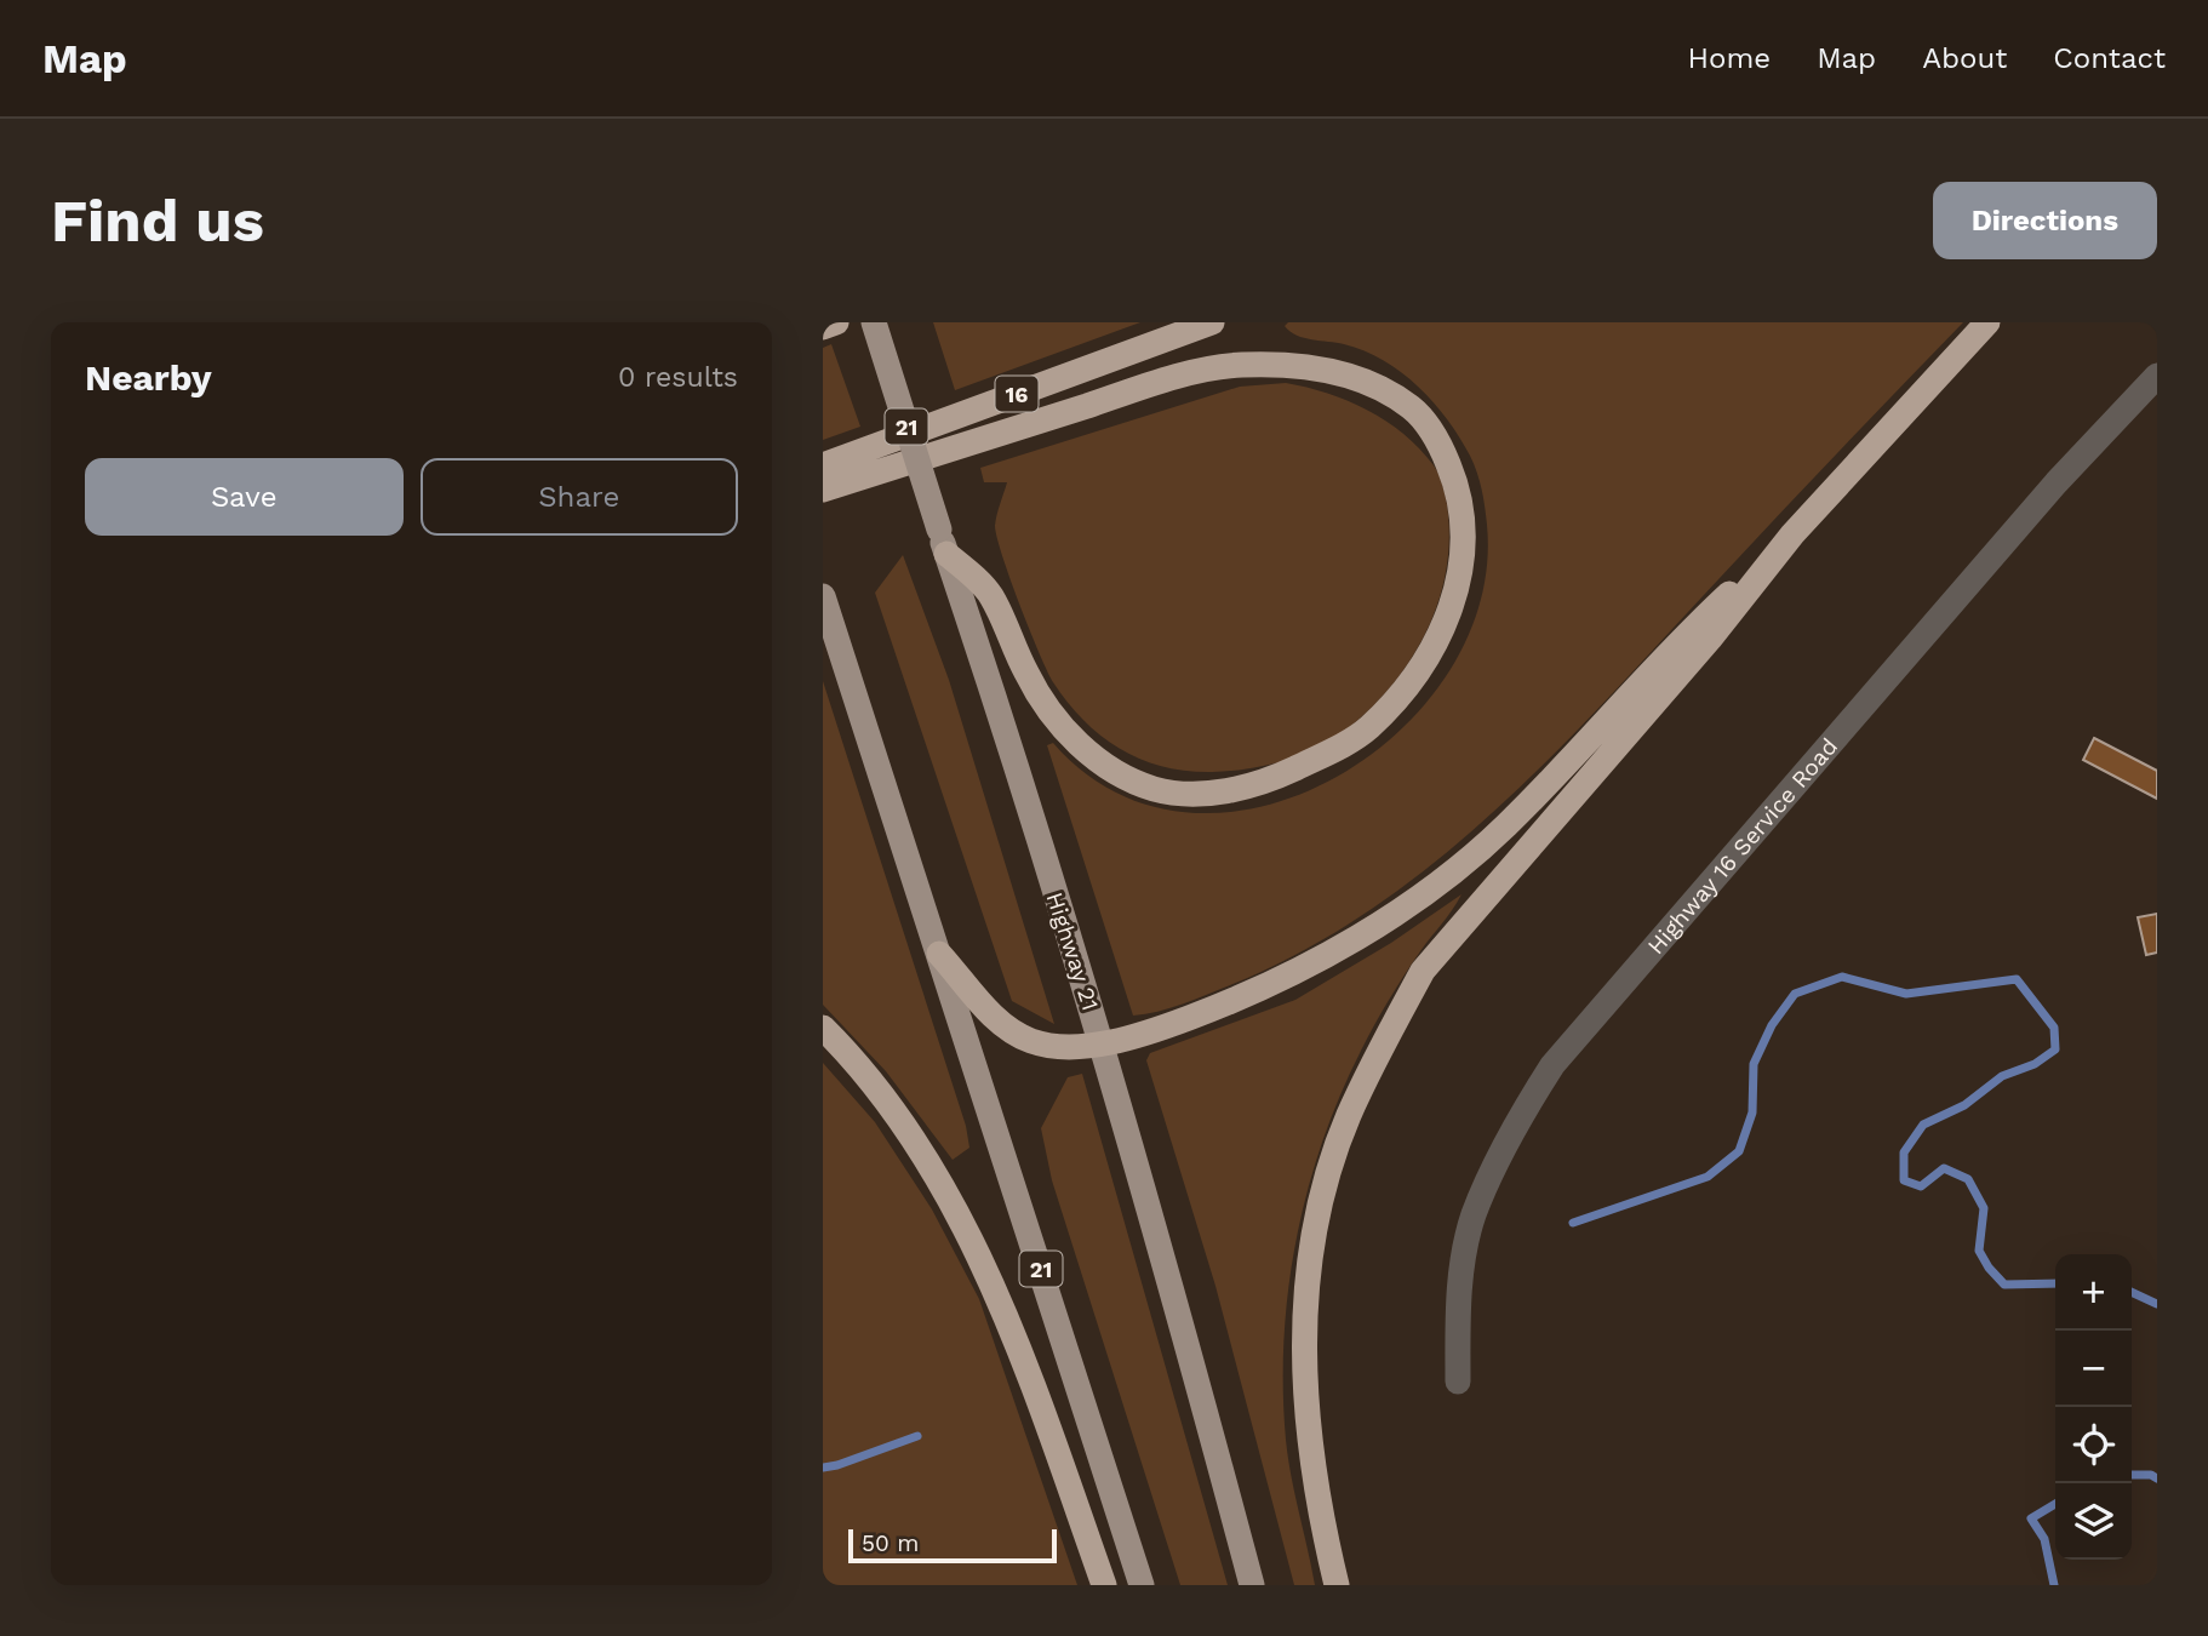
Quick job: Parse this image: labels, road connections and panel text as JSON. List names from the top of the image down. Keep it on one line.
{"streets":{"highway":["16"],"main road":["21","Highway 21"],"street":["Highway 16 Service Road"]},"scale_bar":"50 m","page":{"header":"Map","nav":["Home","Map","About","Contact"],"buttons":["Directions",["Save","Share"]],"title":"Find us","heading":["Nearby","0 results"],"map_buttons":["+","−"],"scale":"50 m"}}
